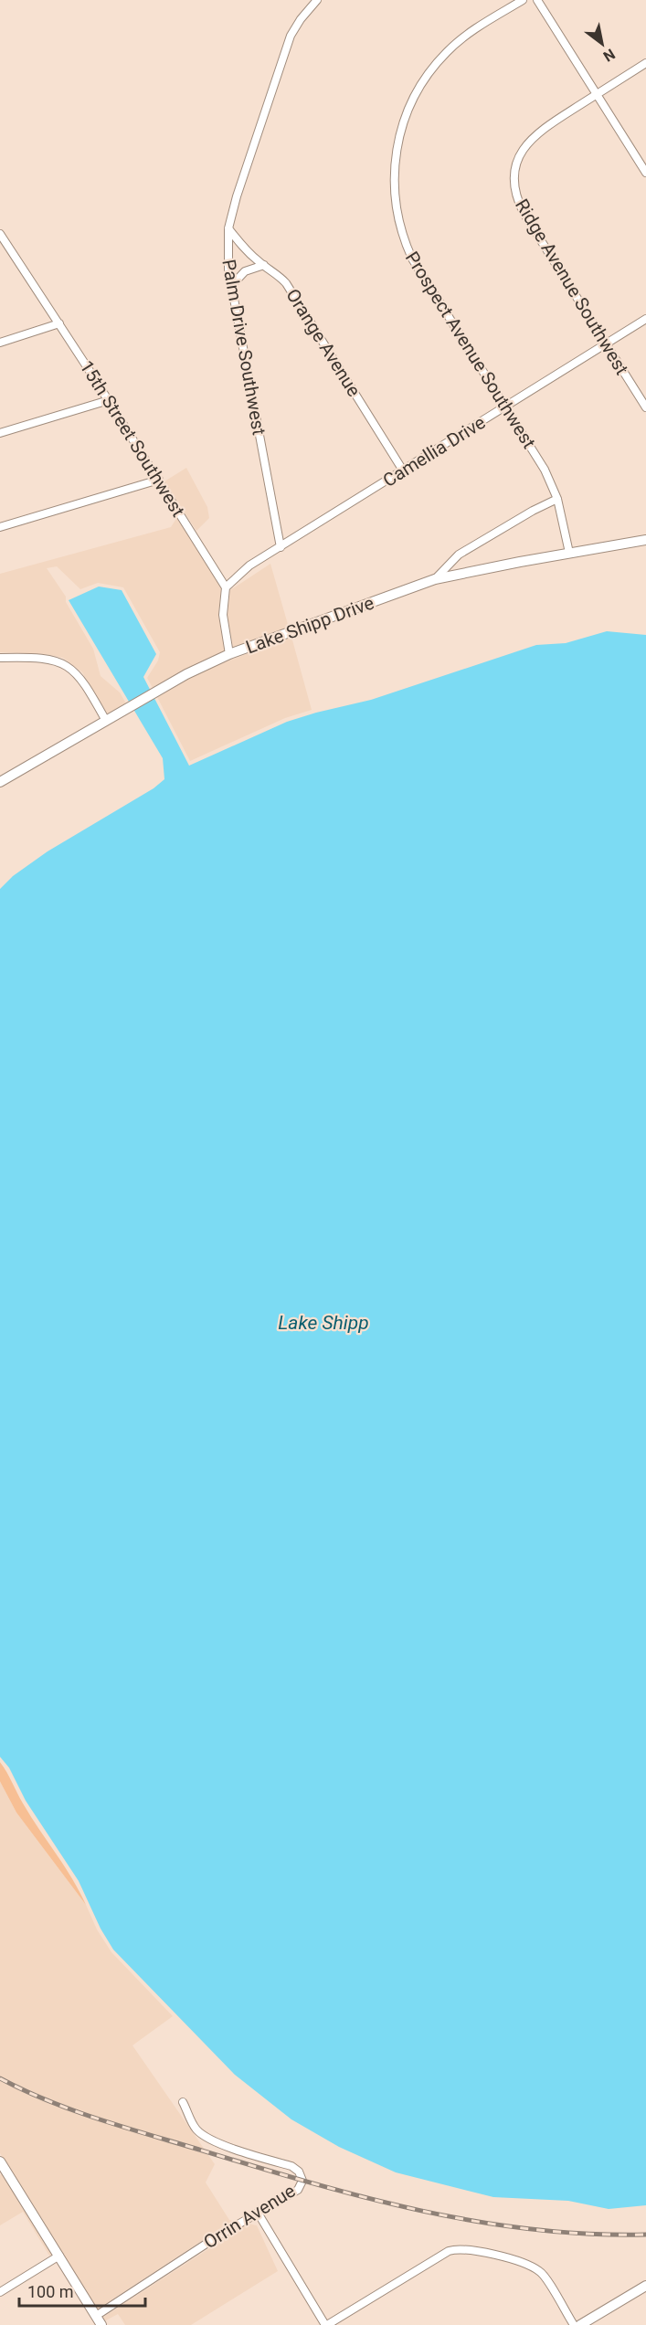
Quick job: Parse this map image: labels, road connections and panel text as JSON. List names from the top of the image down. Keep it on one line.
{"streets":{"street":["Ridge Avenue Southwest","Orange Avenue","Palm Drive Southwest","Prospect Avenue Southwest","15th Street Southwest","Camellia Drive","Lake Shipp Drive","Orrin Avenue"]},"crossings":[["Ridge Avenue Southwest","Camellia Drive"],["Orange Avenue","Palm Drive Southwest"],["Orange Avenue","Camellia Drive"],["Palm Drive Southwest","Camellia Drive"],["Prospect Avenue Southwest","Camellia Drive"],["Prospect Avenue Southwest","Lake Shipp Drive"],["15th Street Southwest","Camellia Drive"]],"water":["Lake Shipp"],"scale_bar":"100 m","north":"bottom right"}
